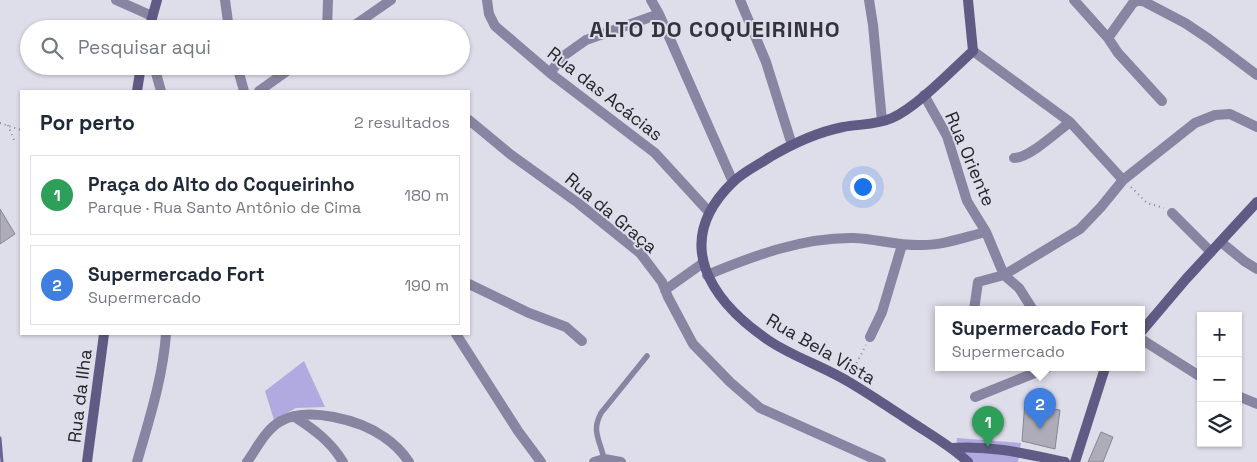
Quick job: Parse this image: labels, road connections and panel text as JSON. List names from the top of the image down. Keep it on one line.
{"streets":{"main road":["Rua Bela Vista","Rua da Ilha"],"street":["Rua das Acácias","Rua Oriente","Rua da Graça"]},"crossings":[["Rua das Acácias","Rua Bela Vista"],["Rua Oriente","Rua Bela Vista"]],"districts":["ALTO DO COQUEIRINHO"],"page":{"search":"Pesquisar aqui","heading":["Por perto","2 resultados"],"list":[{"mark":"1","name":"Praça do Alto do Coqueirinho","note":"Parque · Rua Santo Antônio de Cima","value":"180 m"},{"mark":"2","name":"Supermercado Fort","note":"Supermercado","value":"190 m"}],"popup":["Supermercado Fort","Supermercado"],"map_buttons":["+","−"],"pins":["2","1"]}}
